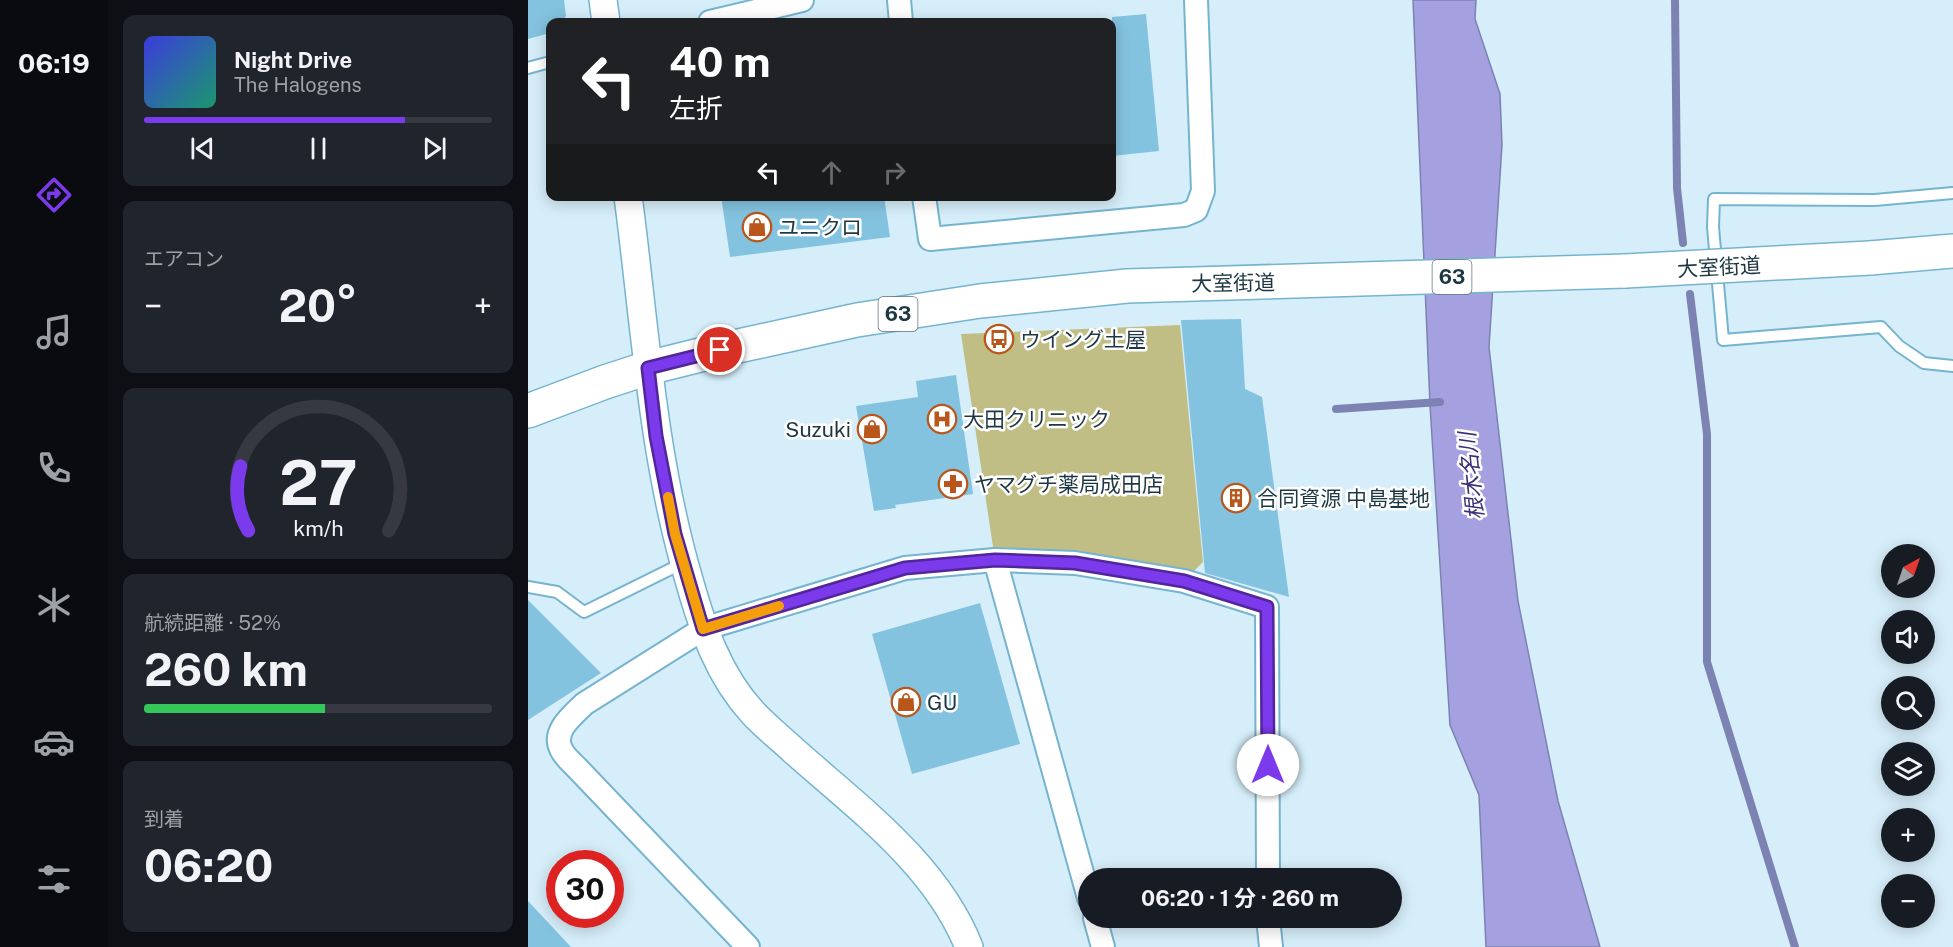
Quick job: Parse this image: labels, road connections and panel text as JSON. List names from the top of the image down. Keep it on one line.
{"streets":{"main road":["大室街道","63"]},"water":["根木名川"],"places":{"shop":["ユニクロ","Suzuki","GU"],"bus stop":["ウイング土屋"],"hospital":["大田クリニック"],"pharmacy":["ヤマグチ薬局成田店"],"building":["合同資源 中島基地"]},"north":"top right","page":{"tabs":"06:19","turn":["40 m","左折"],"song":["Night Drive","The Halogens"],"tile":["エアコン",["航続距離 · 52%","260 km"],["到着","06:20"]],"heat":["−","20°","+"],"map_buttons":["+","−"],"limit":"30","trip":"06:20 · 1 分 · 260 m","gauge":["27","km/h"]}}
